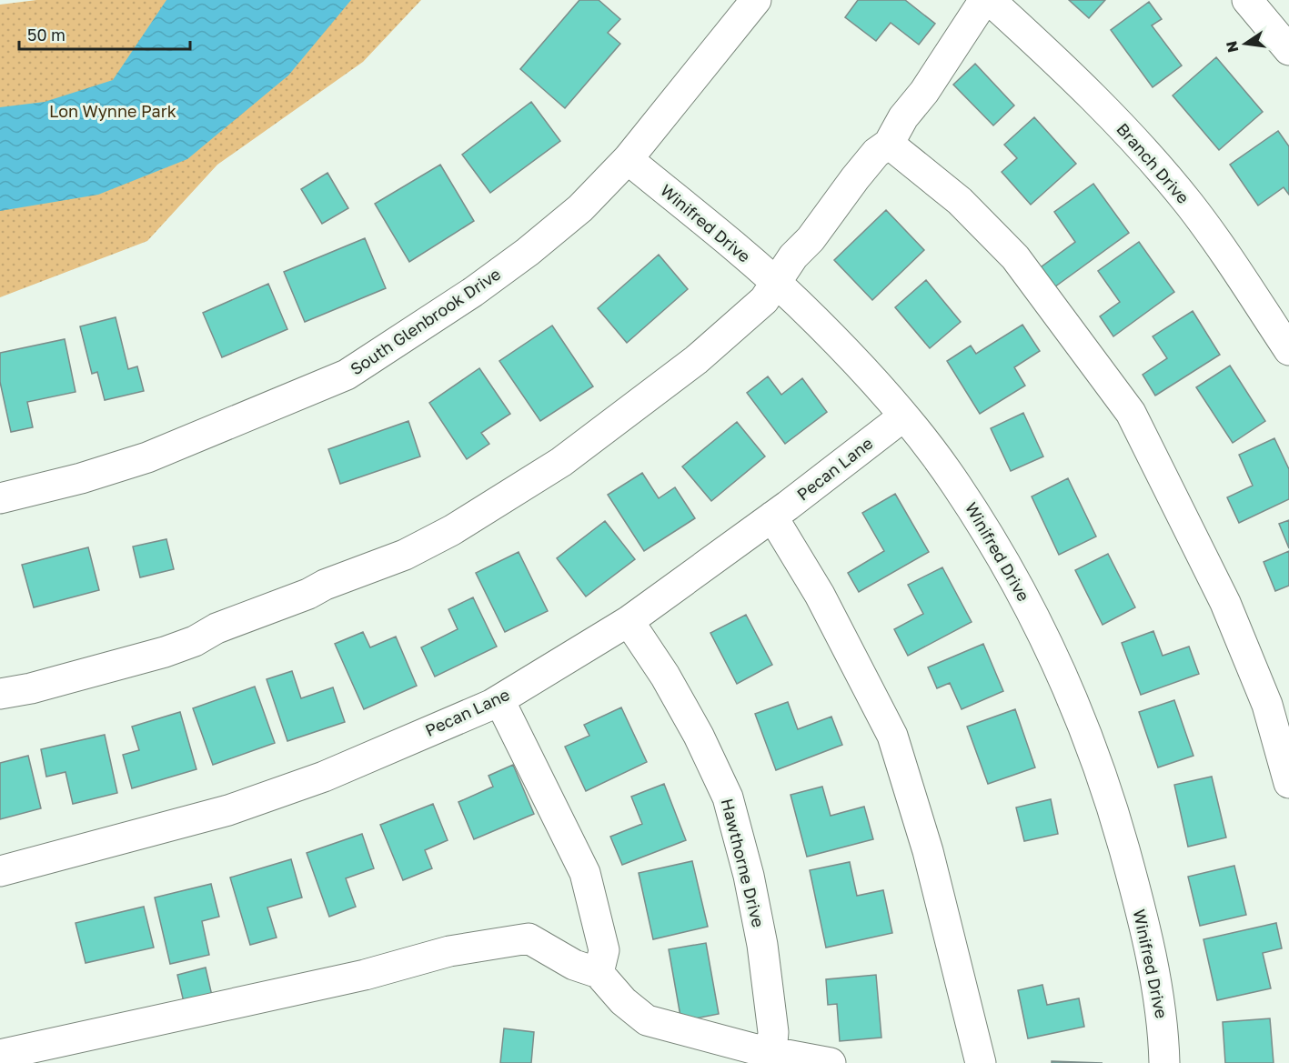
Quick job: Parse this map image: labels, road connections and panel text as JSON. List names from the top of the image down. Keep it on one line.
{"streets":{"street":["Branch Drive","Winifred Drive","South Glenbrook Drive","Pecan Lane","Hawthorne Drive"]},"crossings":[["Winifred Drive","South Glenbrook Drive"],["Winifred Drive","Pecan Lane"],["Pecan Lane","Hawthorne Drive"]],"parks":["Lon Wynne Park"],"scale_bar":"50 m","north":"left"}
